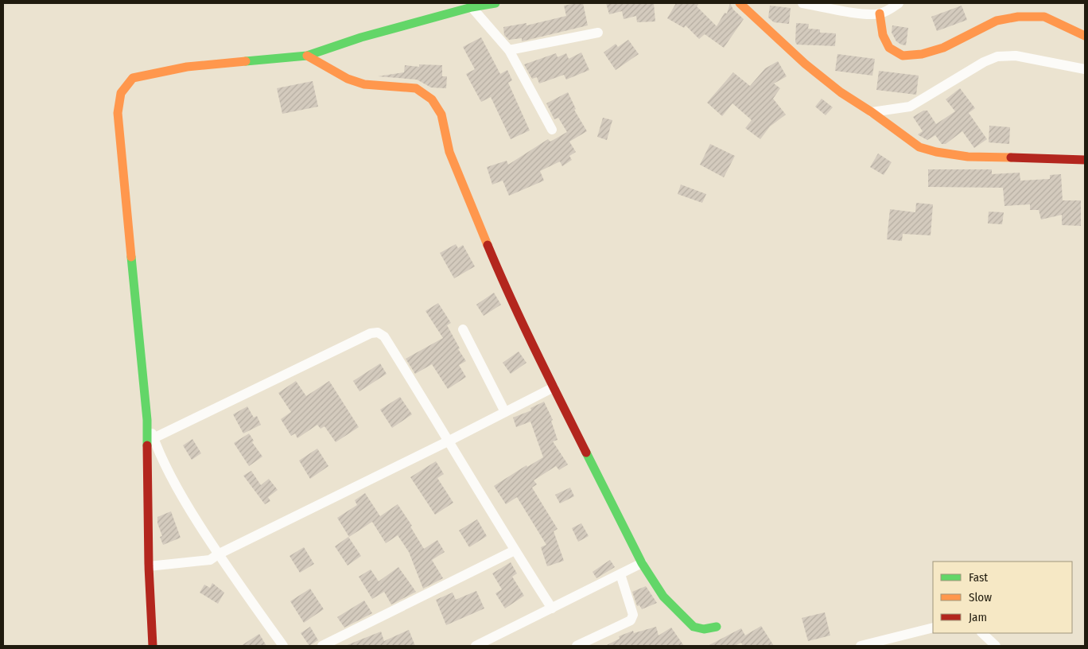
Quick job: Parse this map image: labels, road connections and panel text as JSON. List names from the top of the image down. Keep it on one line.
{"legend":["Fast","Slow","Jam"]}
